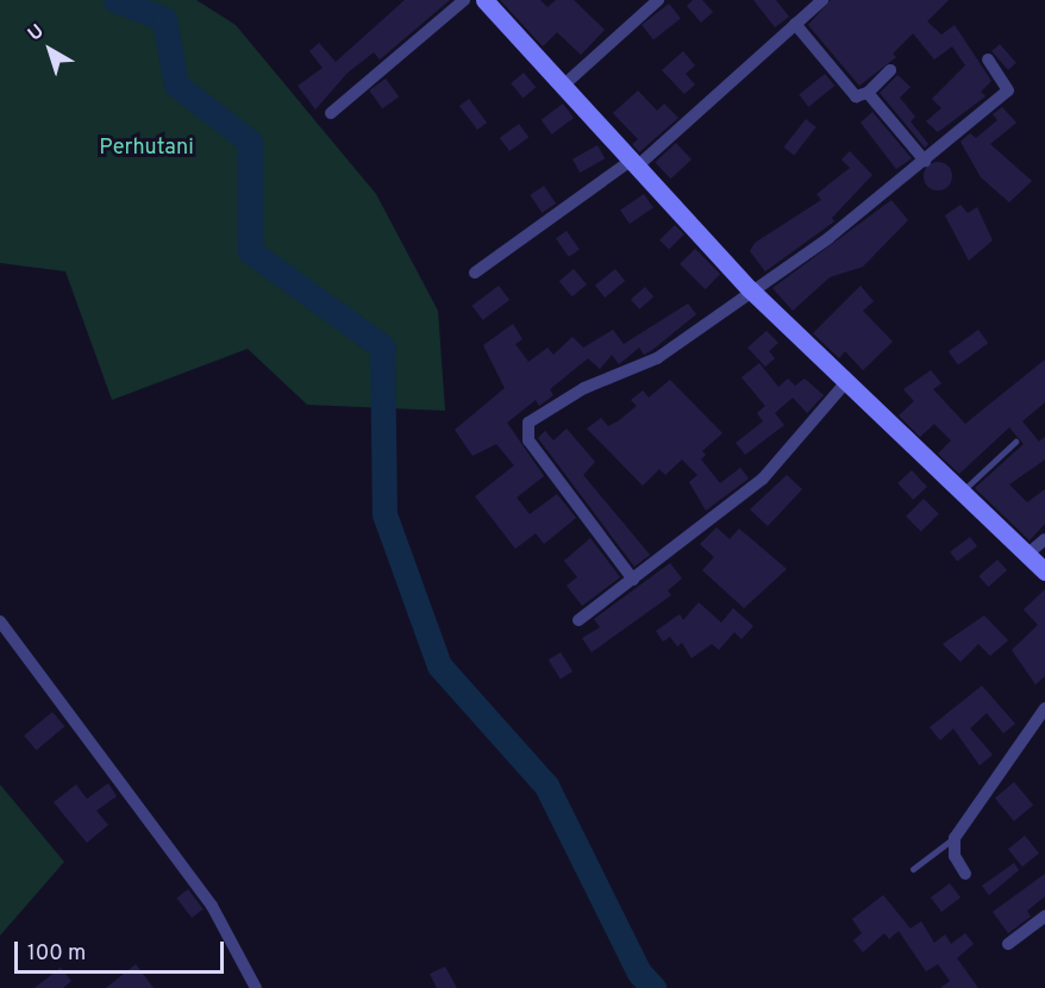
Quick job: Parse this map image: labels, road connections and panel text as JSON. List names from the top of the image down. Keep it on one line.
{"parks":["Perhutani"],"scale_bar":"100 m","north":"top left"}
